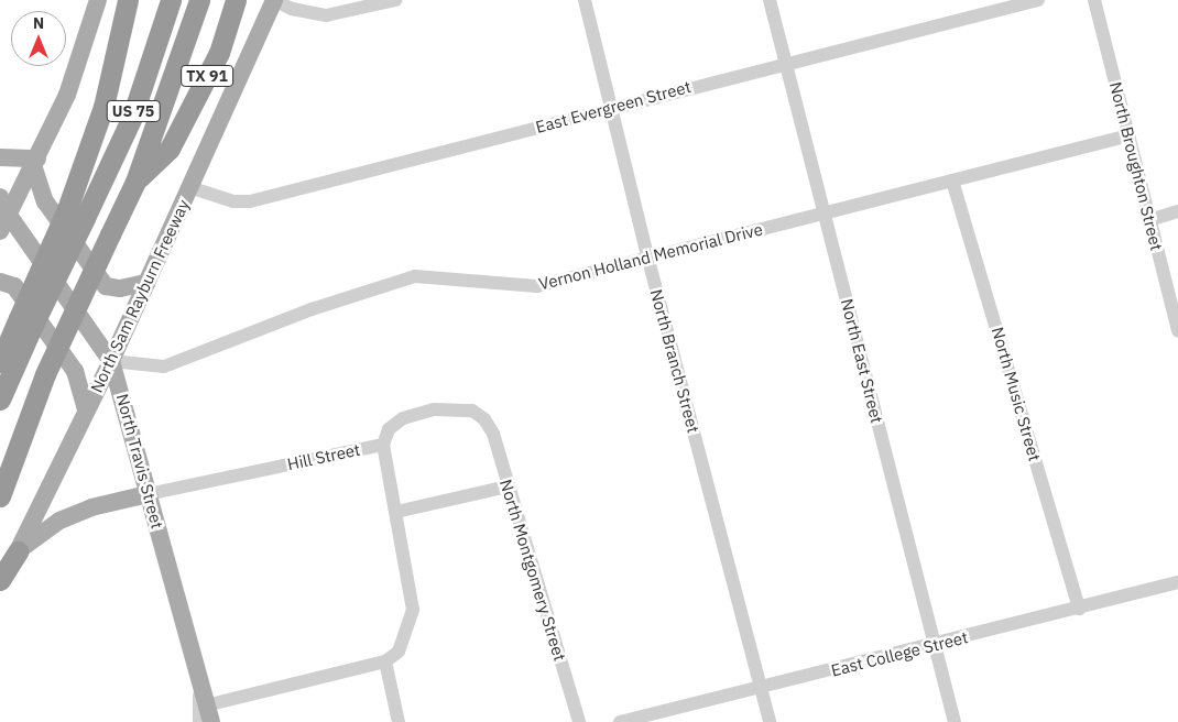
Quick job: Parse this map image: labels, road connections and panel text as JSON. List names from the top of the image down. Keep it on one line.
{"streets":{"highway":["TX 91","US 75"],"main road":["North Sam Rayburn Freeway","North Travis Street"],"street":["East Evergreen Street","North Broughton Street","Vernon Holland Memorial Drive","North Branch Street","North East Street","North Music Street","Hill Street","North Montgomery Street","East College Street"]},"crossings":[["TX 91","US 75"],["East Evergreen Street","North Sam Rayburn Freeway"],["East Evergreen Street","North Branch Street"],["East Evergreen Street","North East Street"],["North Broughton Street","Vernon Holland Memorial Drive"],["Vernon Holland Memorial Drive","North Sam Rayburn Freeway"],["Vernon Holland Memorial Drive","North Branch Street"],["Vernon Holland Memorial Drive","North East Street"],["Vernon Holland Memorial Drive","North Music Street"],["Vernon Holland Memorial Drive","North Travis Street"],["North Sam Rayburn Freeway","North Travis Street"],["North Branch Street","East College Street"],["North East Street","East College Street"],["North Music Street","East College Street"],["Hill Street","North Travis Street"],["Hill Street","North Montgomery Street"]],"north":"top"}
